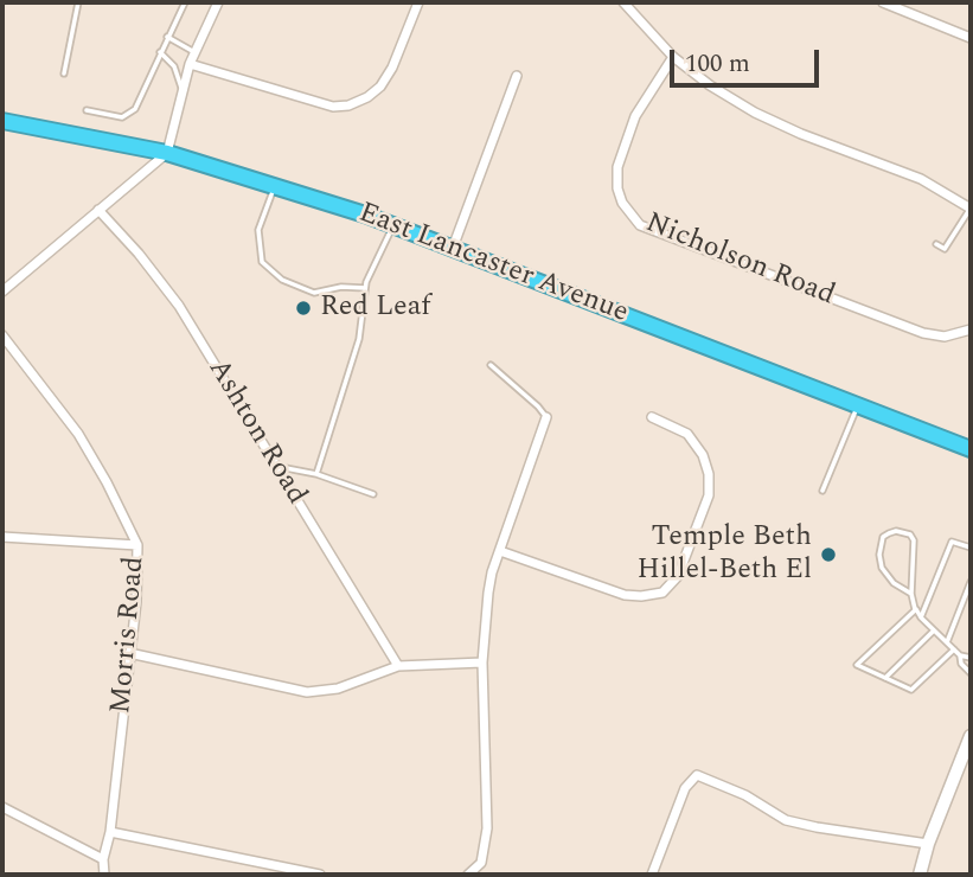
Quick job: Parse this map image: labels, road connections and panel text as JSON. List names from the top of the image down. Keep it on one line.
{"streets":{"highway":["East Lancaster Avenue"],"street":["Nicholson Road","Ashton Road","Morris Road"]},"places":["Red Leaf","Temple Beth Hillel-Beth El"],"scale_bar":"100 m"}
